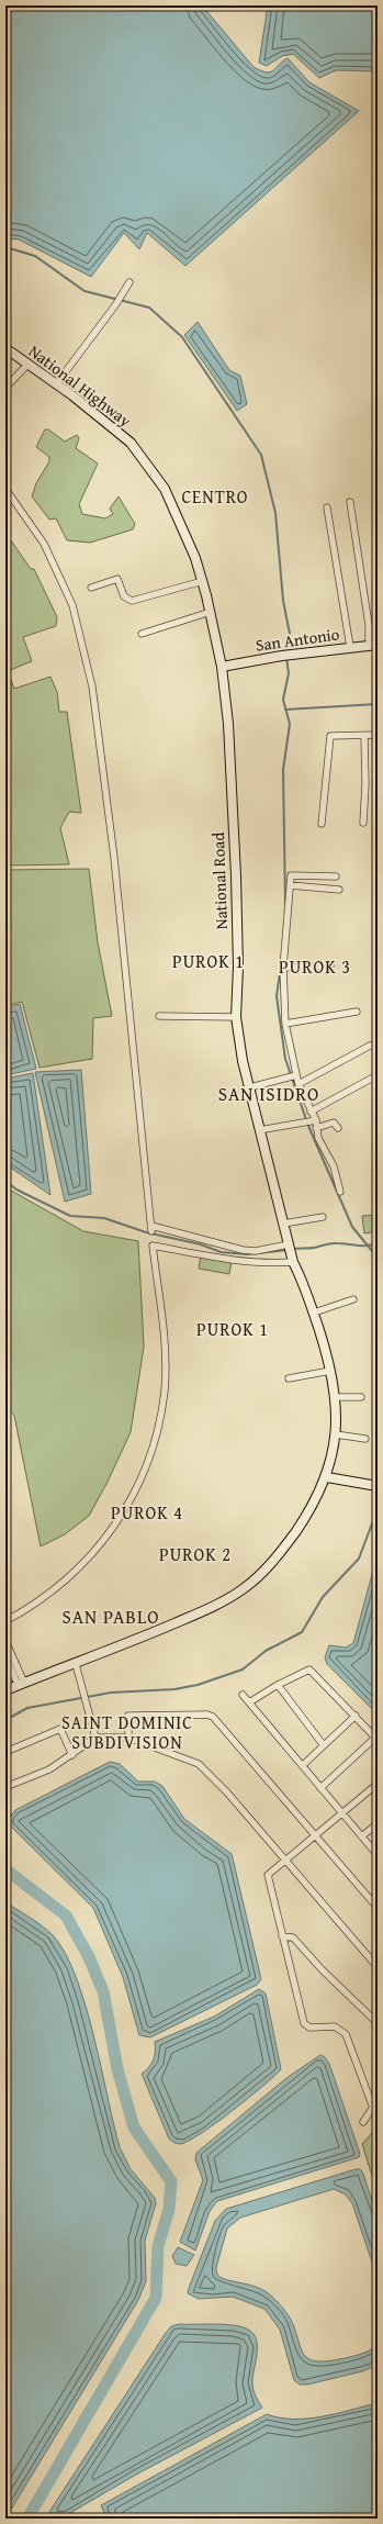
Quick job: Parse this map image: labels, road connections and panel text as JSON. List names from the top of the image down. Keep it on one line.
{"streets":{"main road":["National Highway","San Antonio","National Road"]},"crossings":[["National Highway","San Antonio"],["National Highway","National Road"],["San Antonio","National Road"]],"districts":["CENTRO","PUROK 1","PUROK 3","SAN ISIDRO","PUROK 1","PUROK 4","PUROK 2","SAN PABLO","SAINT DOMINIC SUBDIVISION"]}
